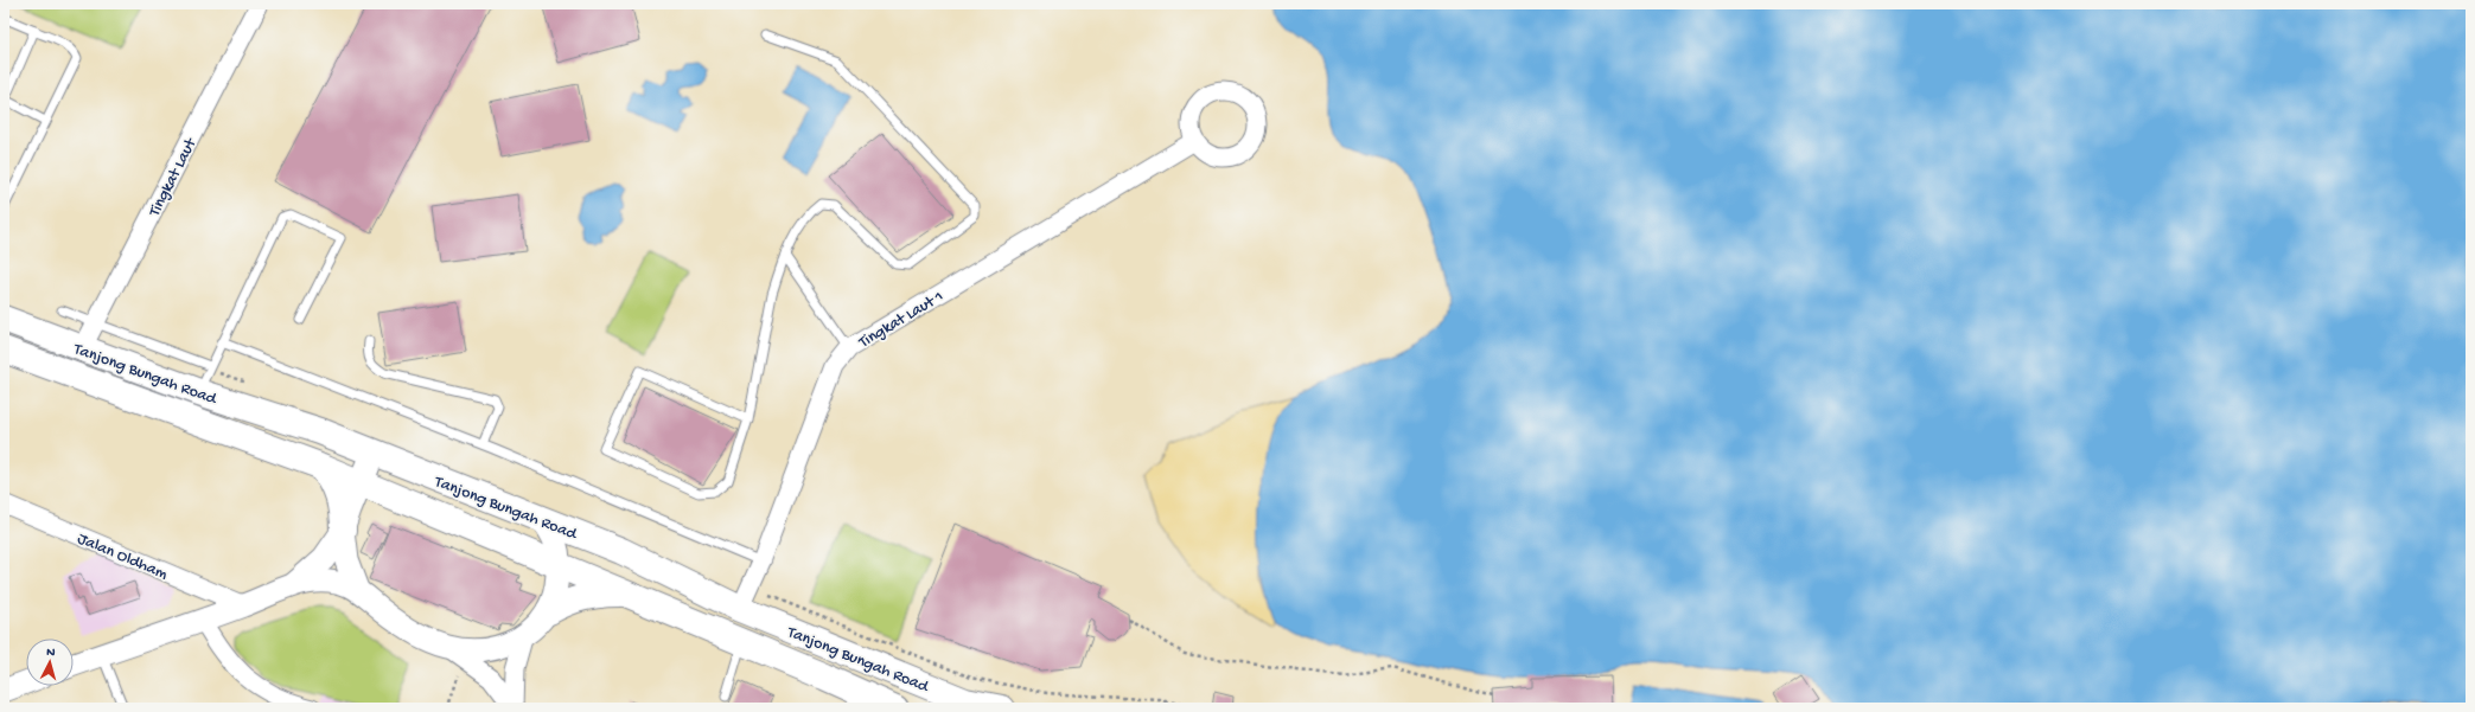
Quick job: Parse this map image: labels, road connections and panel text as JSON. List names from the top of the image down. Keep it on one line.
{"streets":{"main road":["Tanjong Bungah Road"],"street":["Tingkat Laut","Tingkat Laut 1","Jalan Oldham"]},"crossings":[["Tingkat Laut","Tanjong Bungah Road"],["Tingkat Laut 1","Tanjong Bungah Road"]],"north":"top"}
